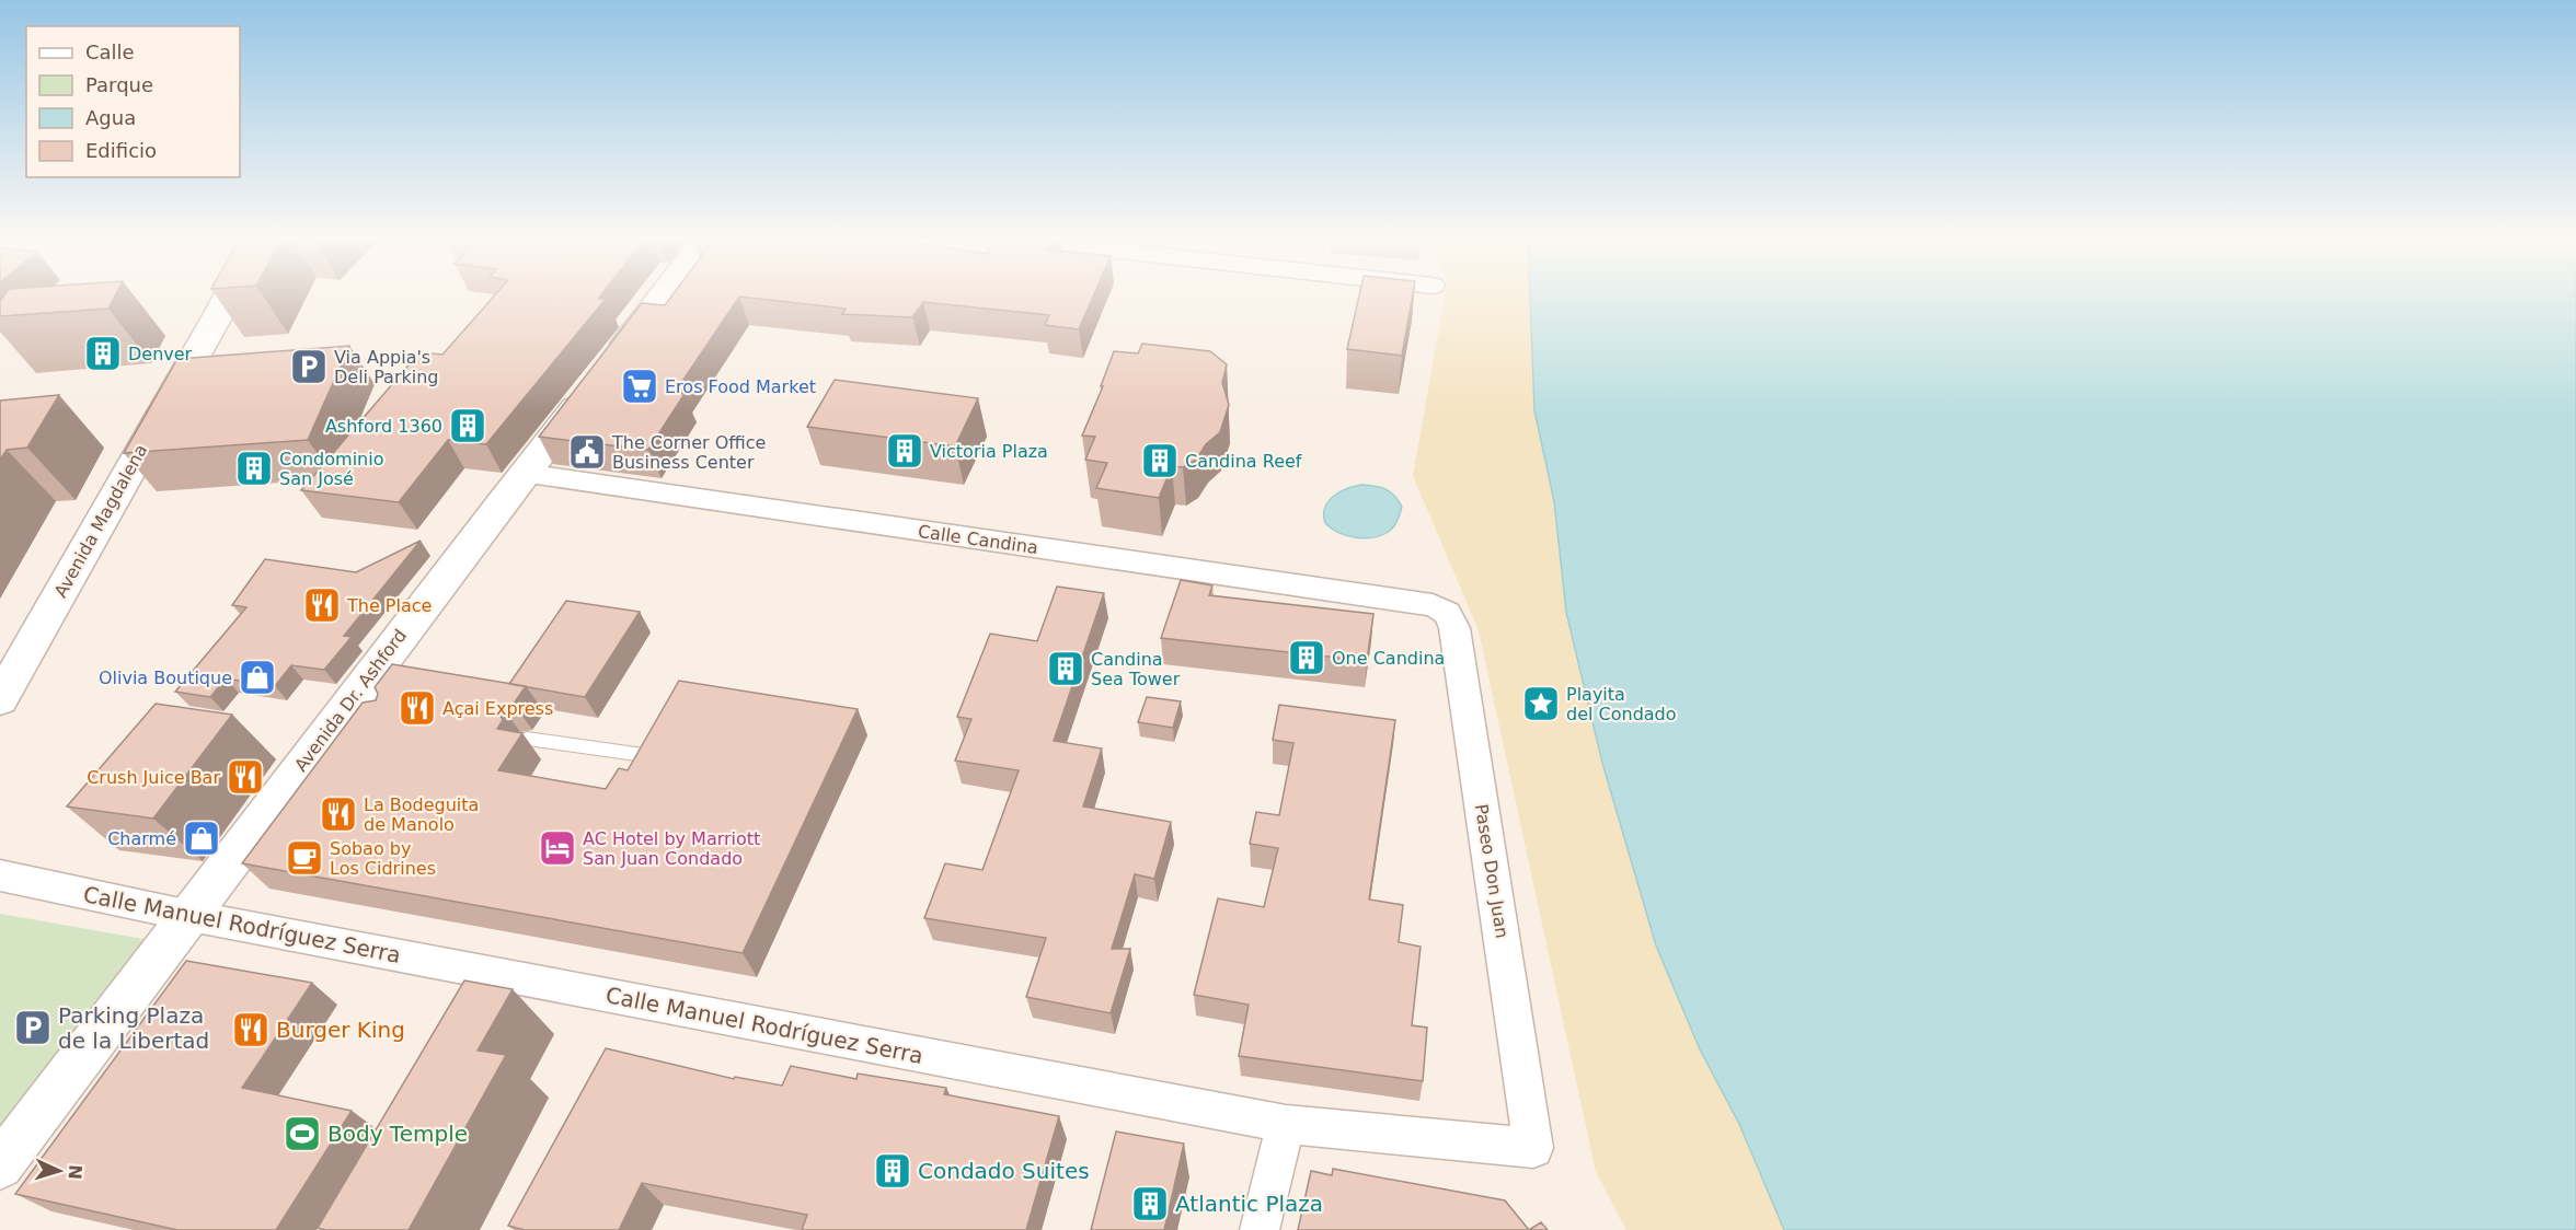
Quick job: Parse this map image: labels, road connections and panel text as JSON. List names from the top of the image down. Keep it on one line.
{"streets":{"street":["Avenida Magdalena","Calle Candina","Avenida Dr. Ashford","Paseo Don Juan","Calle Manuel Rodríguez Serra"]},"crossings":[["Calle Candina","Avenida Dr. Ashford"],["Calle Candina","Paseo Don Juan"],["Avenida Dr. Ashford","Calle Manuel Rodríguez Serra"],["Paseo Don Juan","Calle Manuel Rodríguez Serra"]],"places":{"building":["Denver","Ashford 1360","Victoria Plaza","Candina Reef","Condominio San José","One Candina","Candina Sea Tower","Condado Suites","Atlantic Plaza"],"parking":["Via Appia's Deli Parking","Parking Plaza de la Libertad"],"supermarket":["Eros Food Market"],"public building":["The Corner Office Business Center"],"restaurant":["The Place","Açai Express","Crush Juice Bar","La Bodeguita de Manolo","Burger King"],"shop":["Olivia Boutique","Charmé"],"place":["Playita del Condado"],"hotel":["AC Hotel by Marriott San Juan Condado"],"cafe":["Sobao by Los Cidrines"],"sports":["Body Temple"]},"legend":["Calle","Parque","Agua","Edificio"],"north":"right"}
